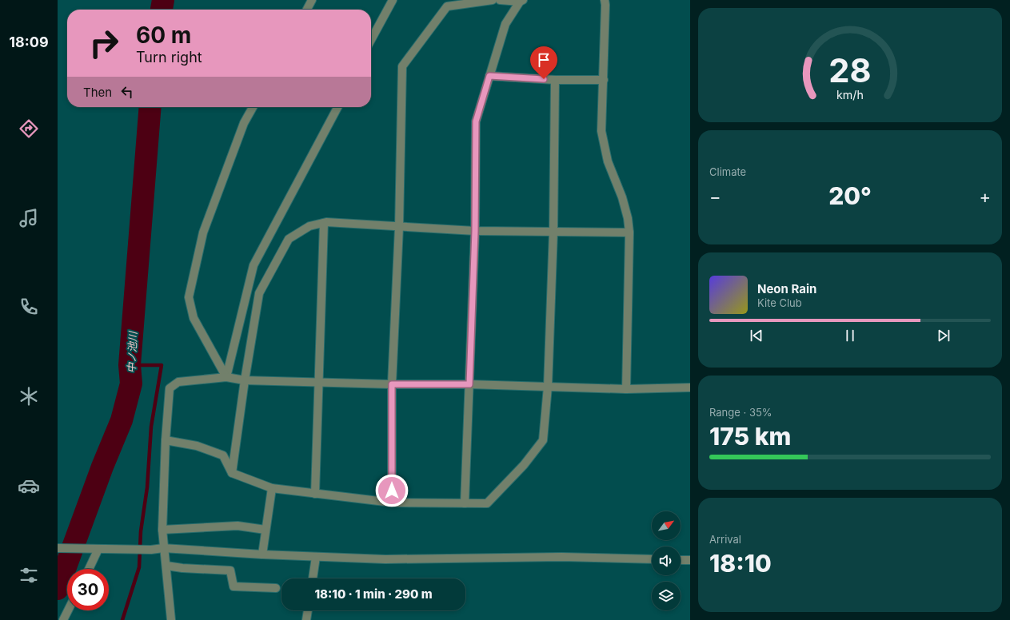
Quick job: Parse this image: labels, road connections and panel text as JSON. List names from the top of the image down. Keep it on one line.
{"water":["中ノ池川"],"north":"top right","page":{"tabs":"18:09","turn":["60 m","Turn right"],"then":"Then","tile":["Climate",["Range · 35%","175 km"],["Arrival","18:10"]],"heat":["−","20°","+"],"song":["Neon Rain","Kite Club"],"limit":"30","trip":"18:10 · 1 min · 290 m","gauge":["28","km/h"]}}
